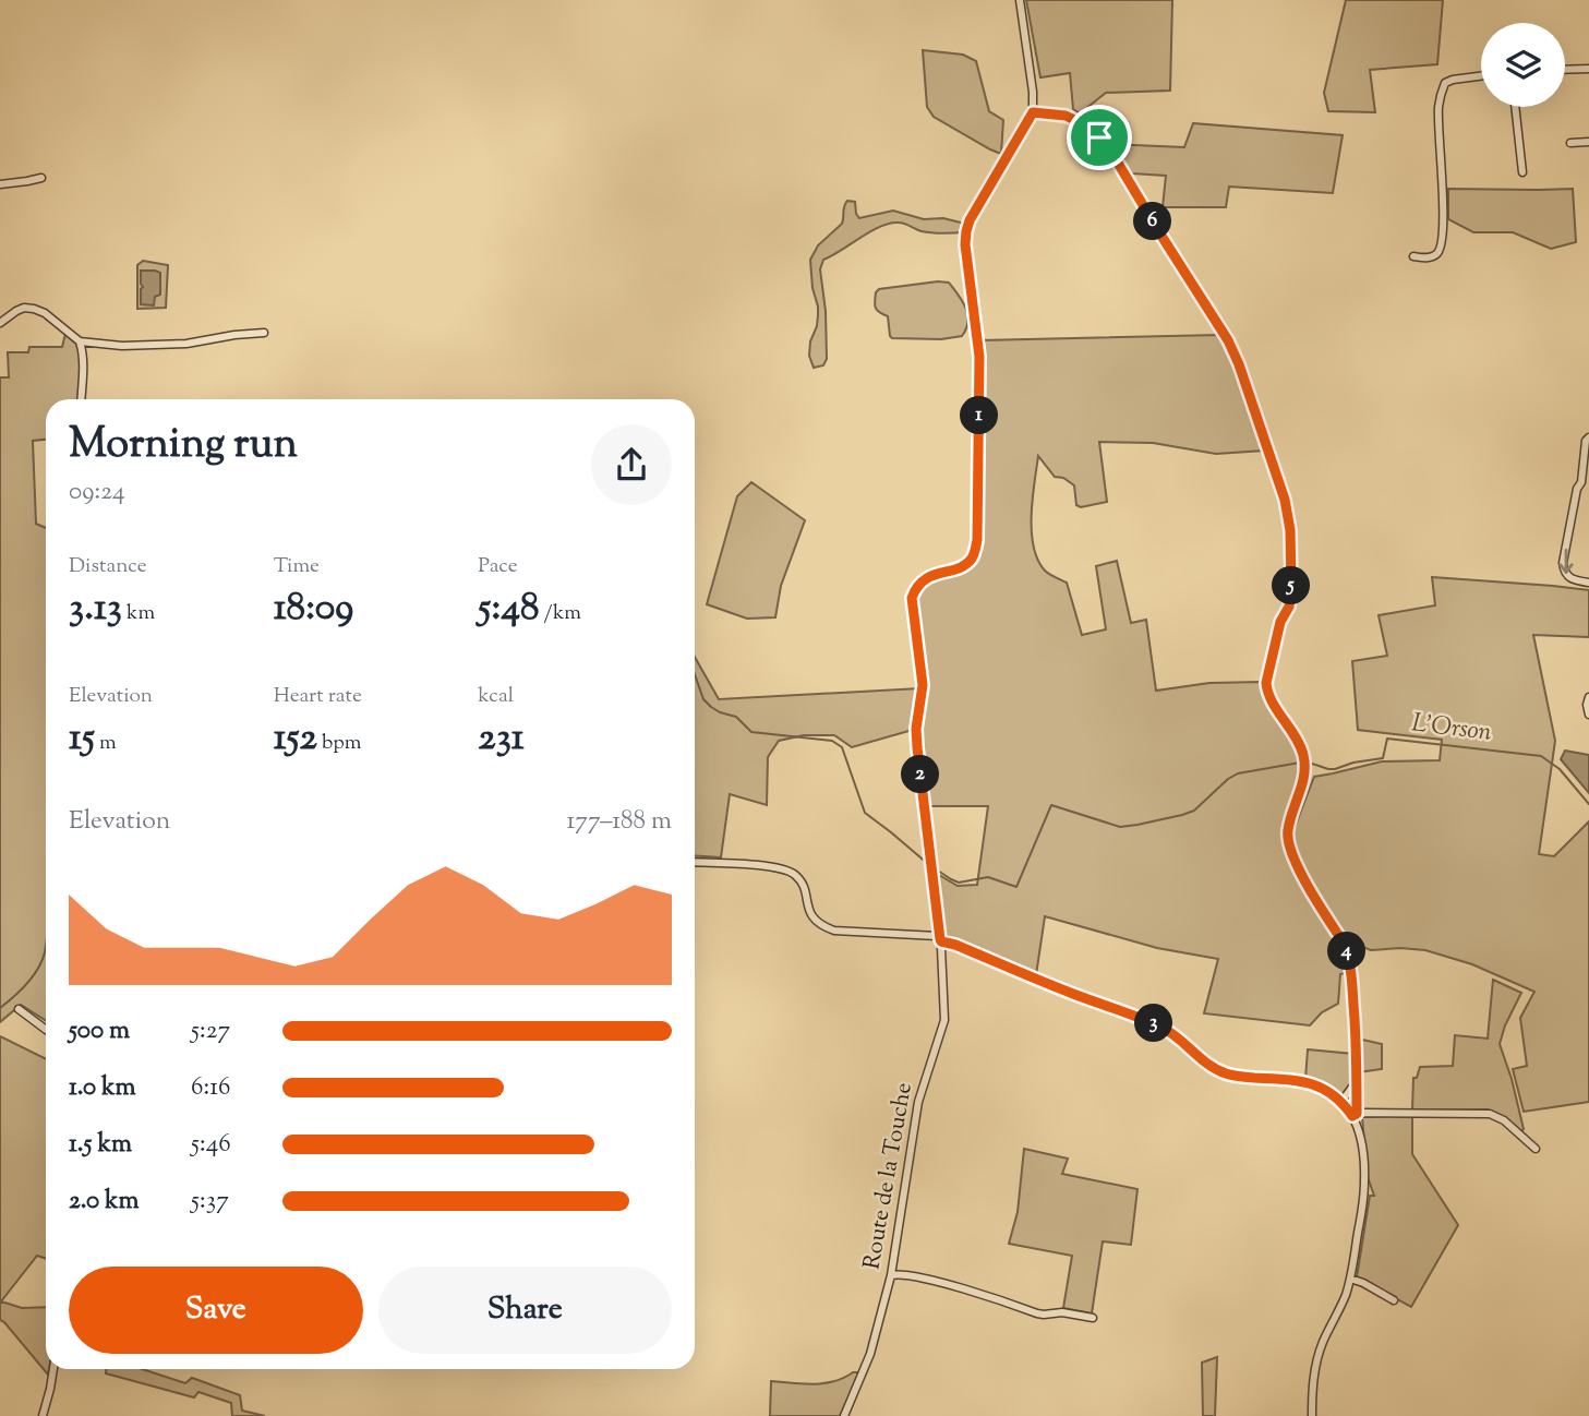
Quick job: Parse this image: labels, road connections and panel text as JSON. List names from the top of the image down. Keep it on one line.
{"streets":{"street":["Route de la Touche"]},"water":["L’Orson"],"page":{"pins":["6","1","5","2","4","3"],"heading":["Morning run","09:24"],"stats":[["Distance","3.13 km"],["Time","18:09"],["Pace","5:48 /km"],["Elevation","15 m"],["Heart rate","152 bpm"],["kcal","231"]],"chart":["Elevation","177–188 m"],"list":[{"name":"500 m","note":"5:27"},{"name":"1.0 km","note":"6:16"},{"name":"1.5 km","note":"5:46"},{"name":"2.0 km","note":"5:37"}],"buttons":["Save","Share"]}}
